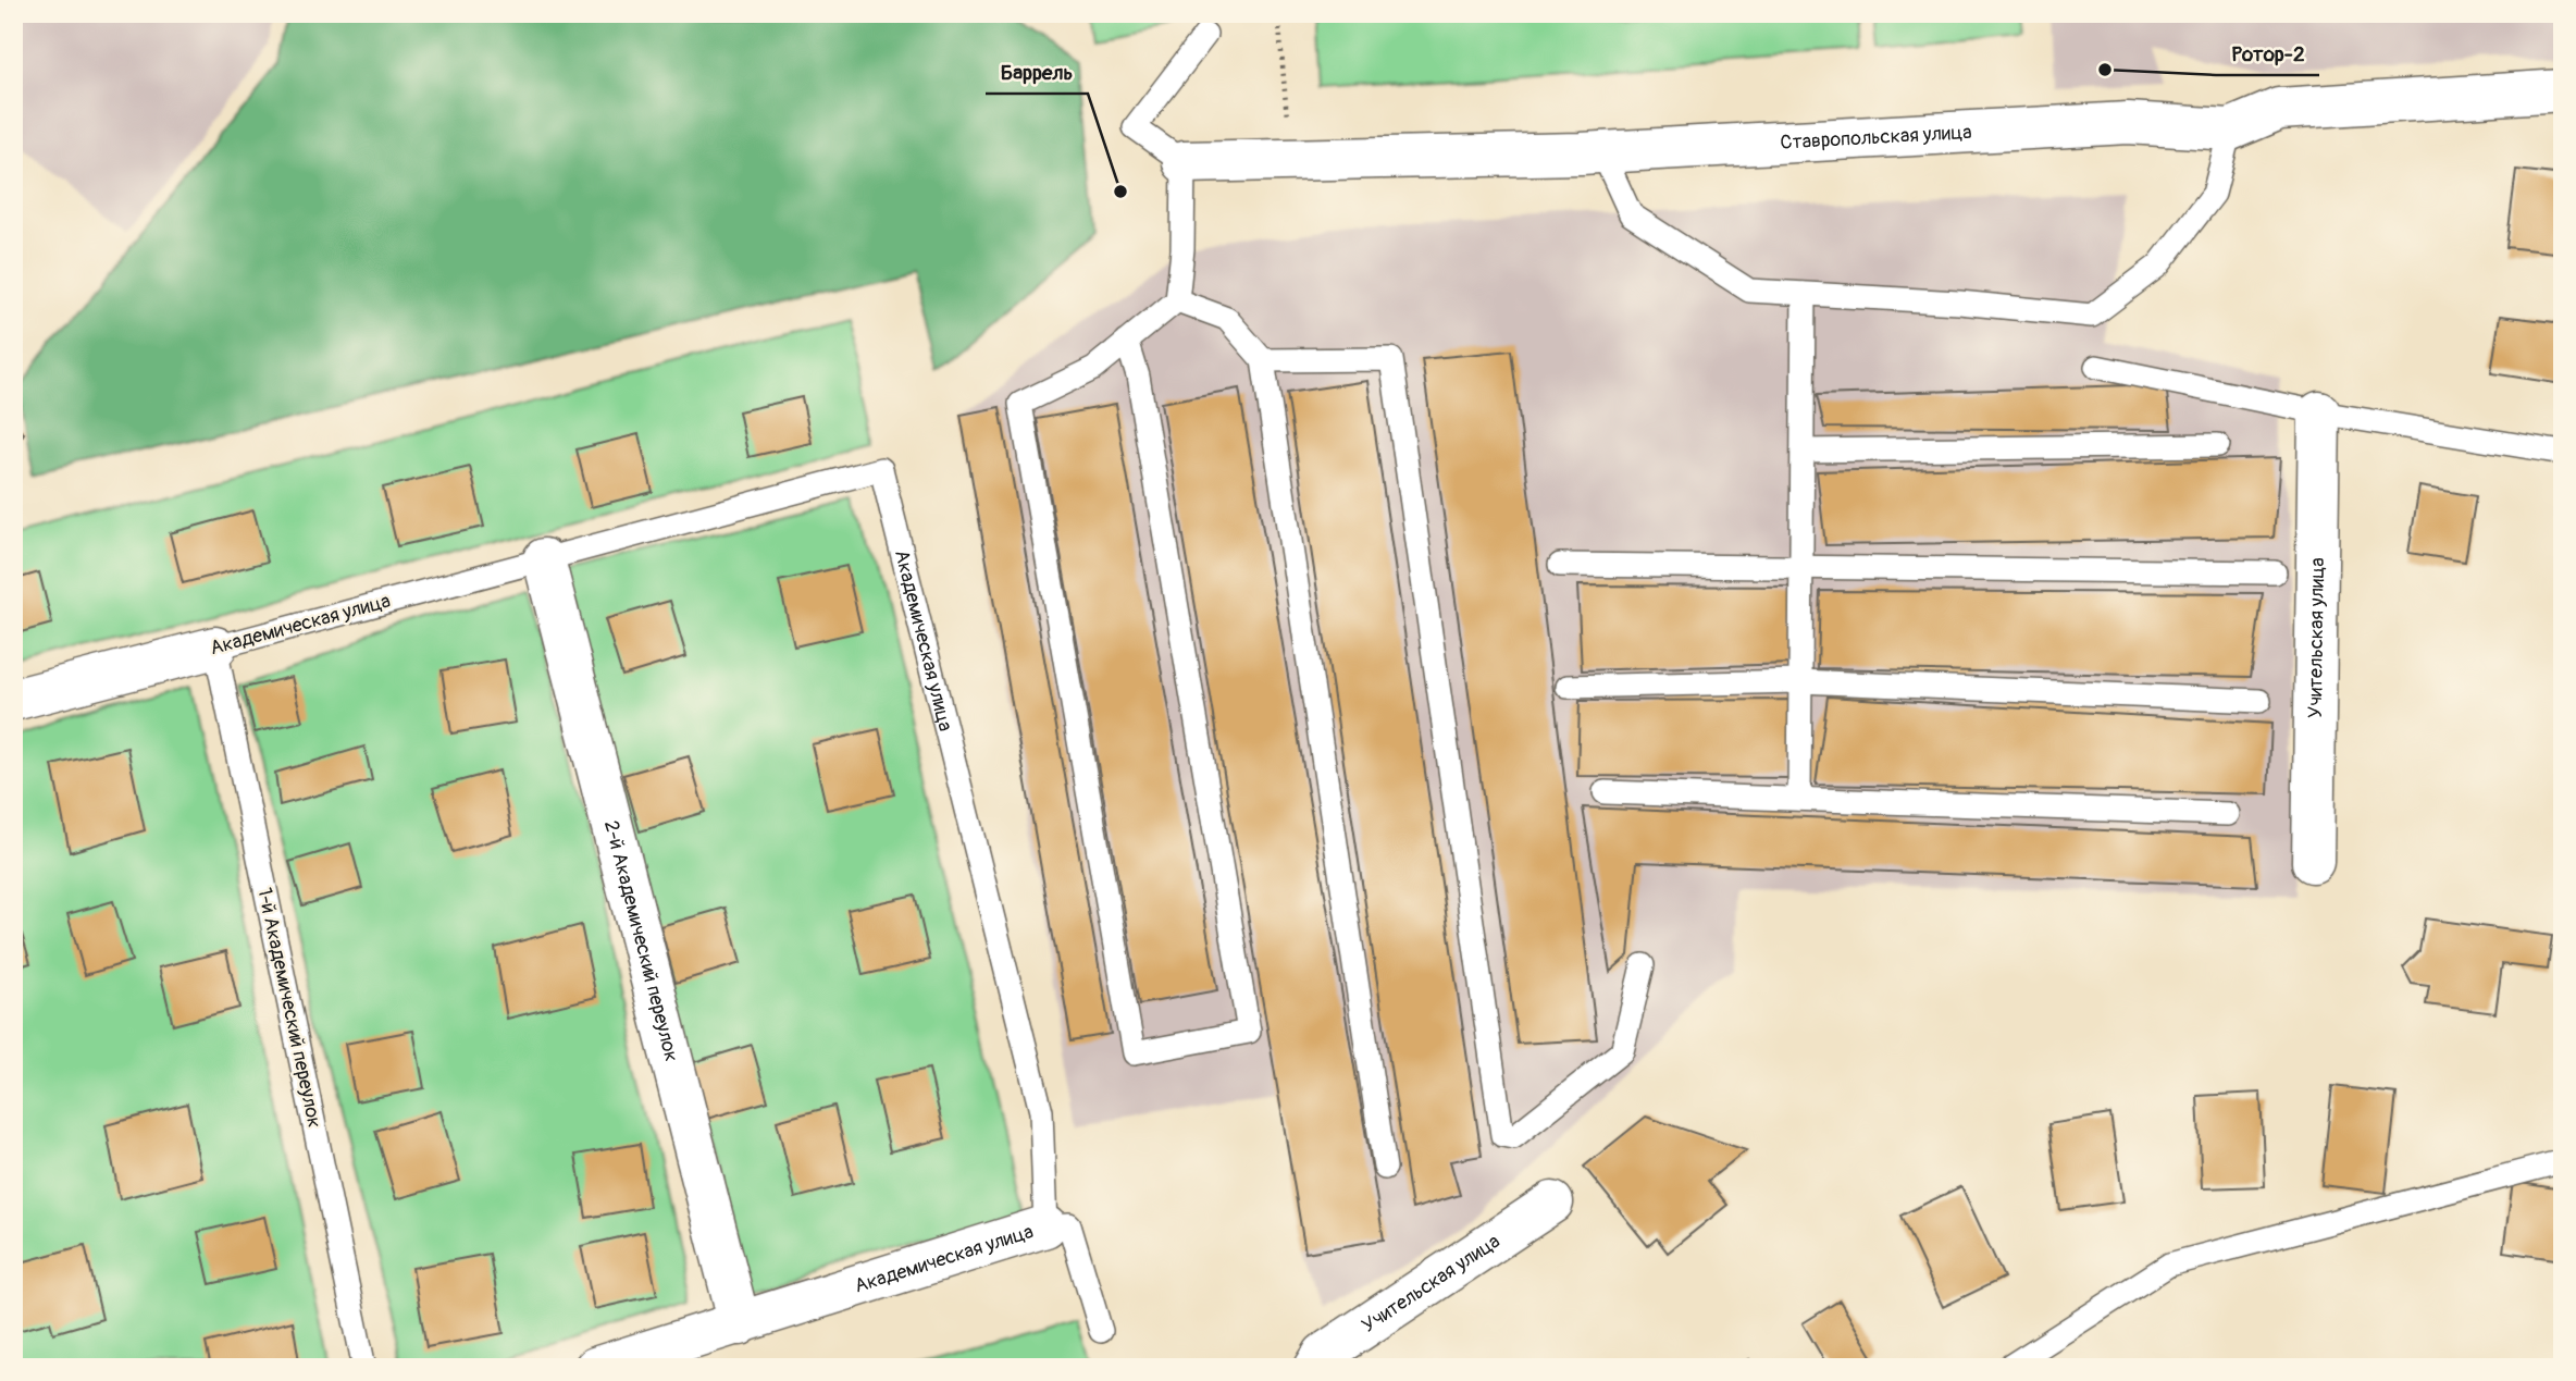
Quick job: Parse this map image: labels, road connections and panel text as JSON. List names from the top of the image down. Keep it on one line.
{"streets":{"street":["Ставропольская улица","Академическая улица","Учительская улица","2-й Академический переулок"],"lane":["1-й Академический переулок"]},"crossings":[["Академическая улица","2-й Академический переулок"],["Академическая улица","1-й Академический переулок"]],"places":["Ротор-2","Баррель"]}
